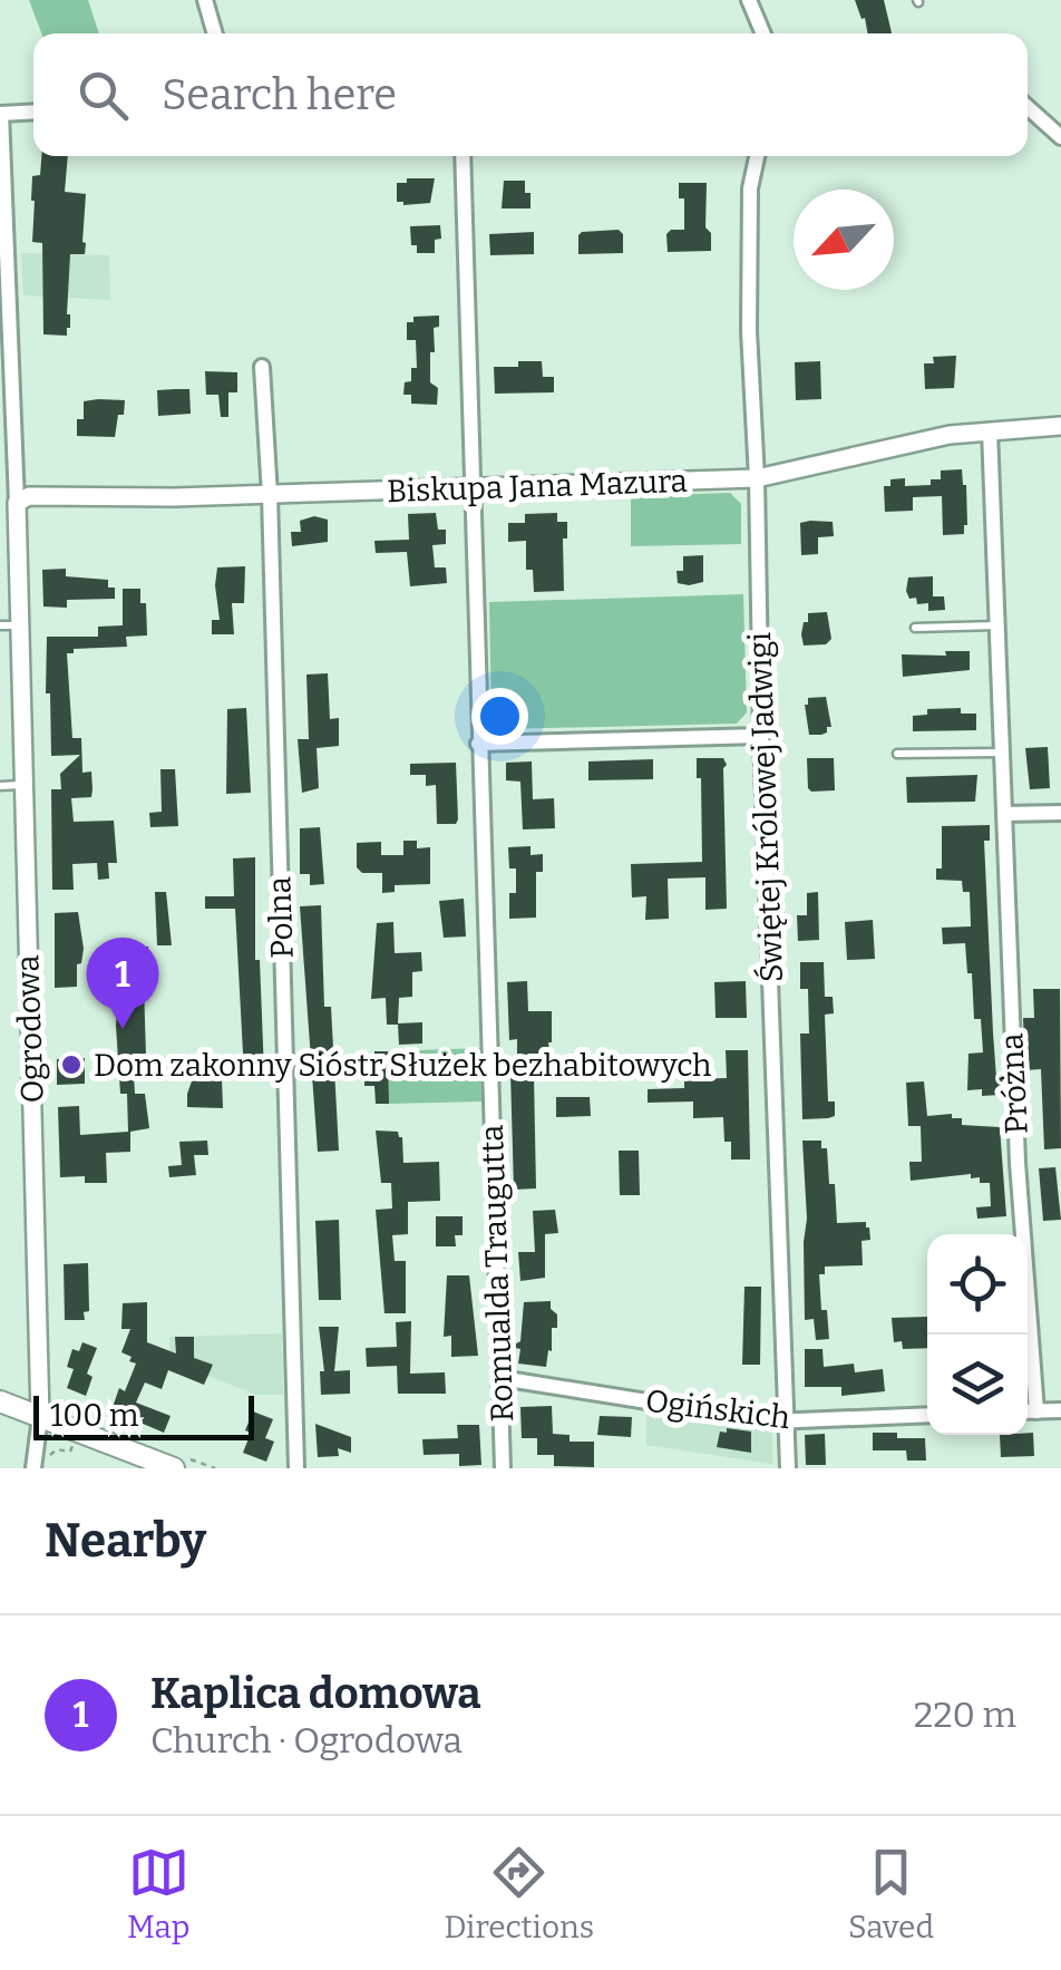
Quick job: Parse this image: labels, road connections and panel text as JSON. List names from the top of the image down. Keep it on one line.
{"streets":{"street":["Biskupa Jana Mazura","Świętej Królowej Jadwigi","Polna","Ogrodowa","Próżna","Romualda Traugutta","Ogińskich"]},"crossings":[["Biskupa Jana Mazura","Świętej Królowej Jadwigi"],["Biskupa Jana Mazura","Polna"],["Biskupa Jana Mazura","Ogrodowa"],["Biskupa Jana Mazura","Próżna"],["Biskupa Jana Mazura","Romualda Traugutta"],["Świętej Królowej Jadwigi","Ogińskich"],["Romualda Traugutta","Ogińskich"]],"places":["Dom zakonny Sióstr Służek bezhabitowych"],"scale_bar":"100 m","north":"bottom left","page":{"search":"Search here","pins":"1","scale":"100 m","heading":"Nearby","list":[{"mark":"1","name":"Kaplica domowa","note":"Church · Ogrodowa","value":"220 m"}],"nav":["Map","Directions","Saved"]}}
